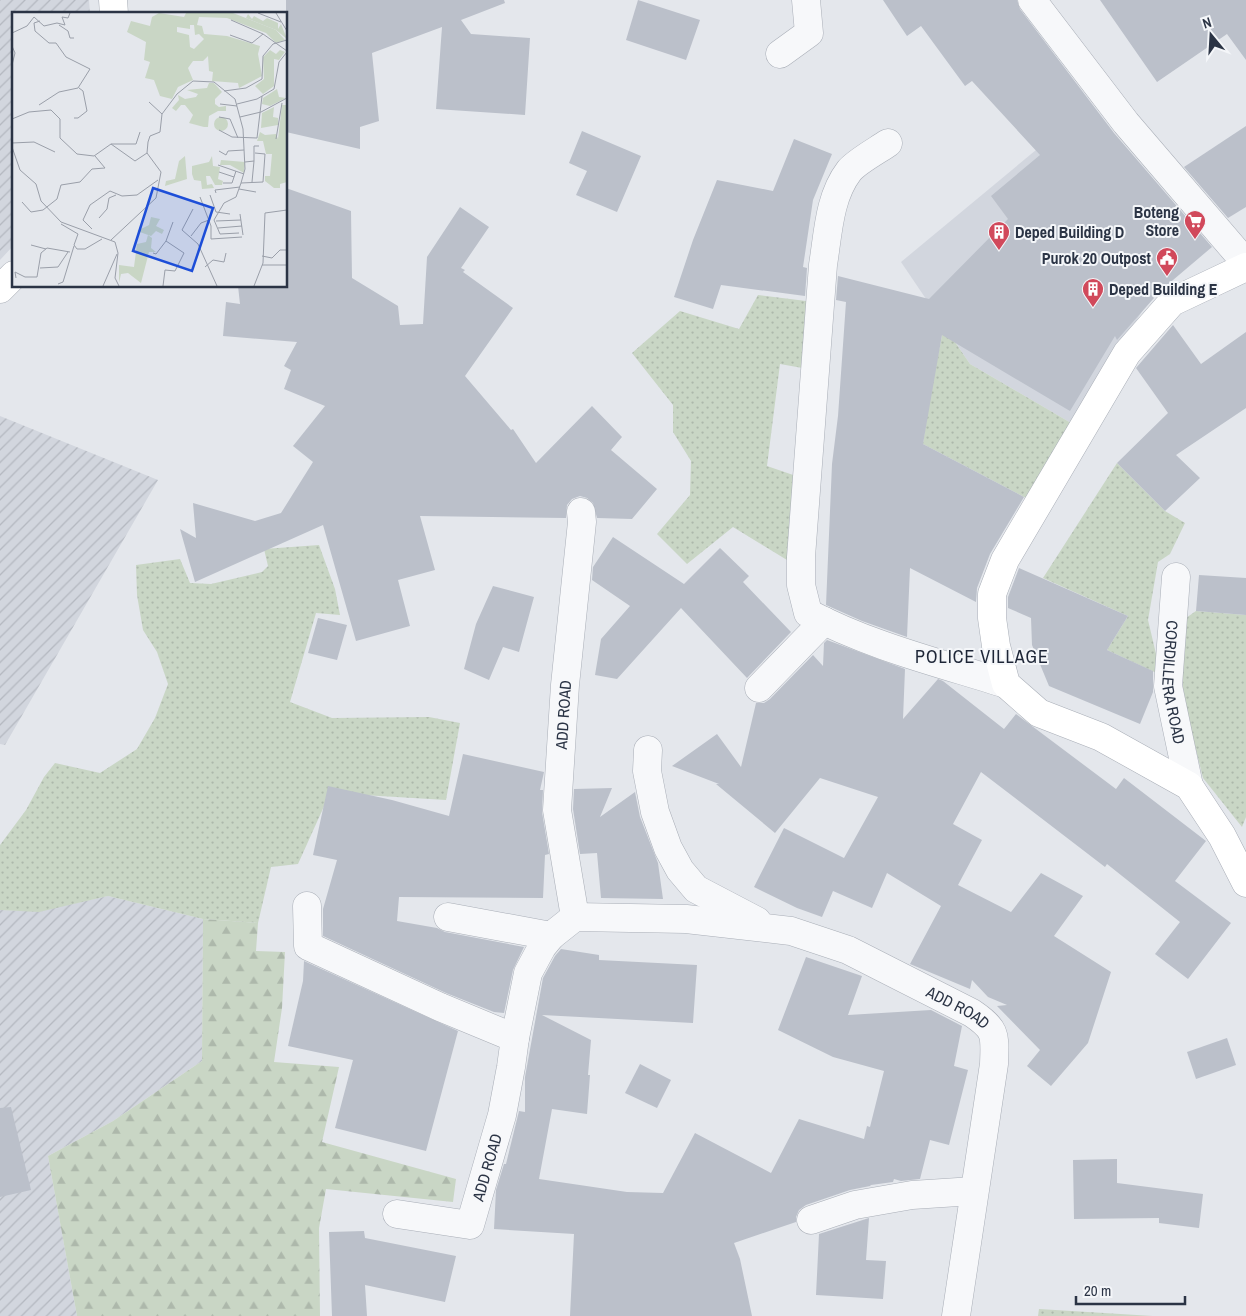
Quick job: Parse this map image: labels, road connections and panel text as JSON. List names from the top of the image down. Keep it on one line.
{"streets":{"street":["CORDILLERA ROAD","ADD ROAD"]},"districts":["POLICE VILLAGE"],"places":{"supermarket":["Boteng Store"],"building":["Deped Building D","Deped Building E"],"public building":["Purok 20 Outpost"]},"scale_bar":"20 m","north":"top"}
